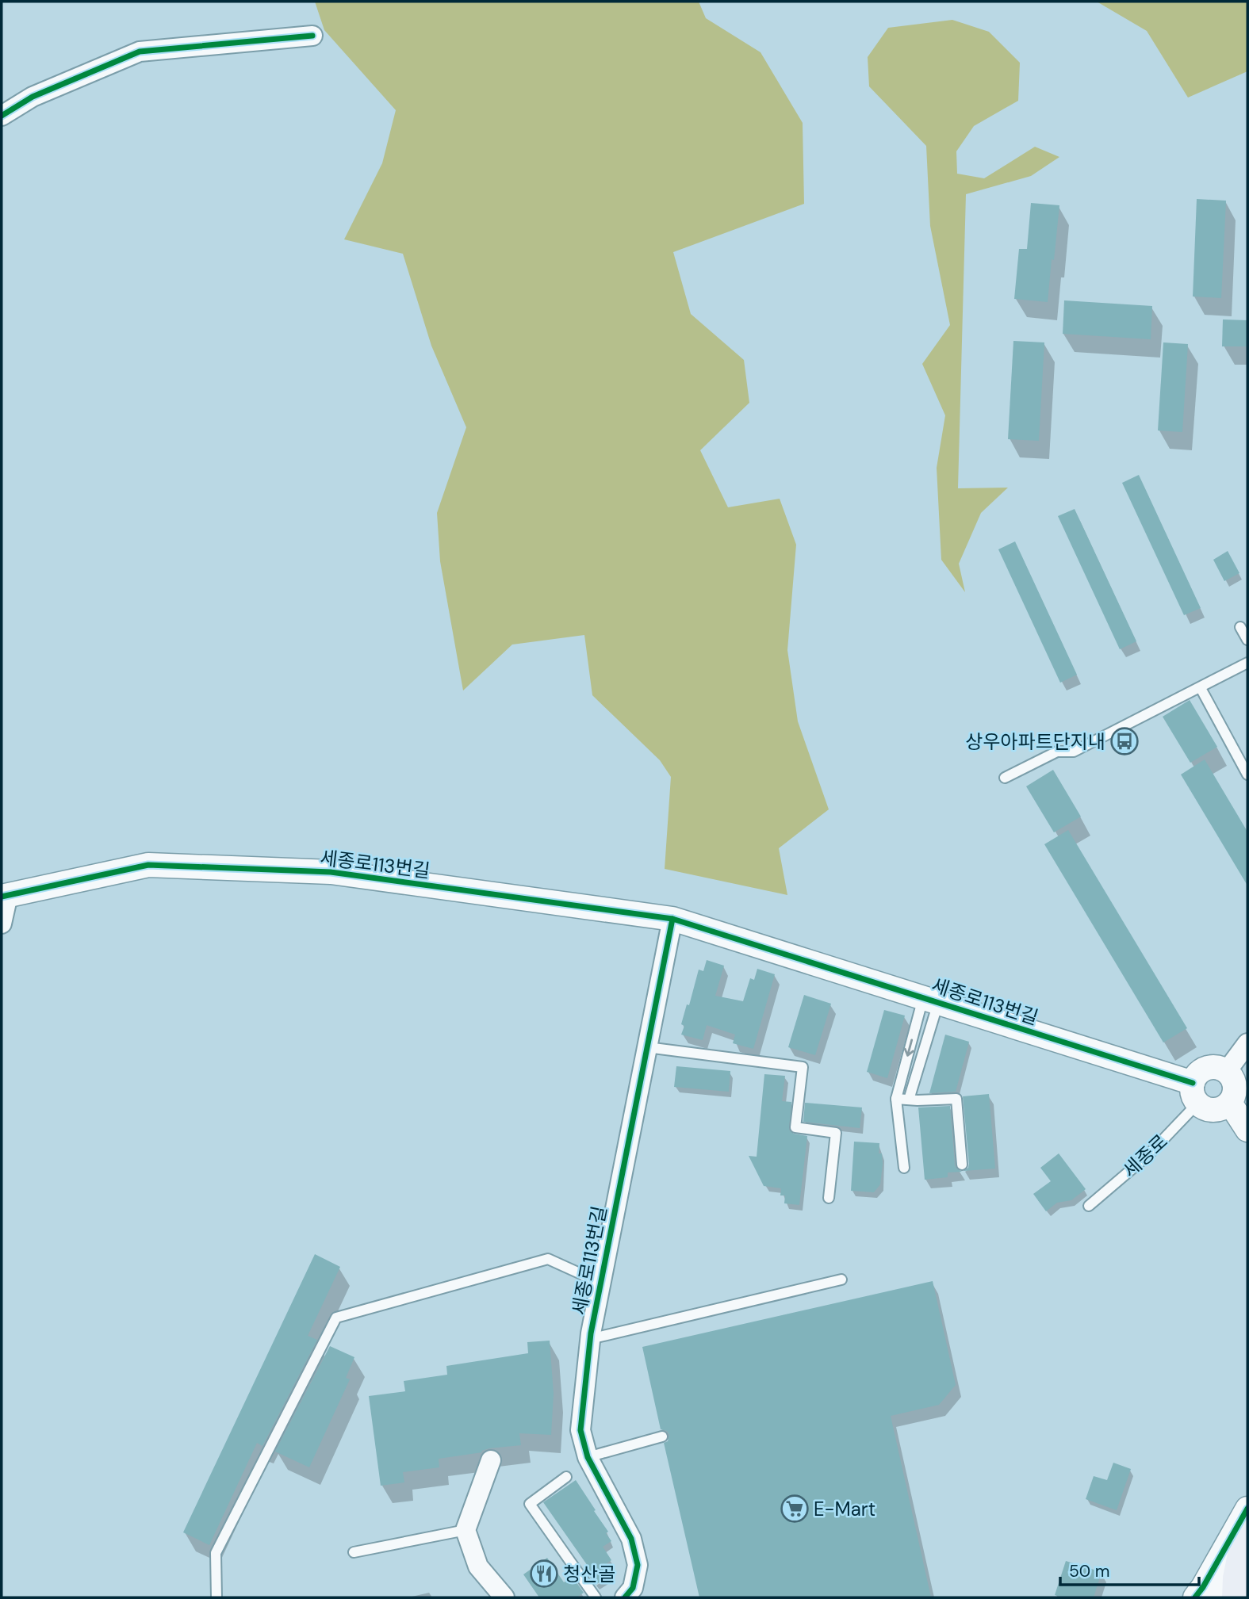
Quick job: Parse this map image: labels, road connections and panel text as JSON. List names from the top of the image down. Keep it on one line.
{"streets":{"street":["세종로113번길","세종로"]},"crossings":[["세종로113번길","세종로"]],"places":{"bus stop":["상우아파트단지내"],"supermarket":["E-Mart"],"restaurant":["청산골"]},"scale_bar":"50 m"}
